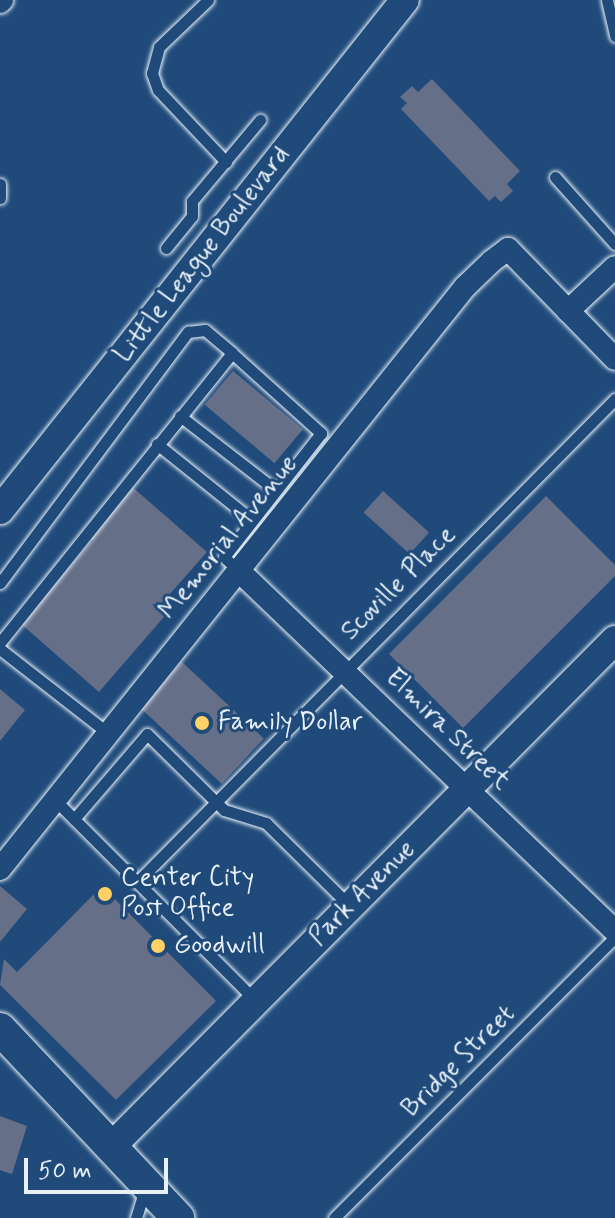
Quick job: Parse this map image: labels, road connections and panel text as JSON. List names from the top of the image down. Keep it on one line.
{"streets":{"street":["Little League Boulevard","Memorial Avenue","Elmira Street","Park Avenue"],"lane":["Scoville Place","Bridge Street"]},"crossings":[["Memorial Avenue","Elmira Street"],["Scoville Place","Elmira Street"],["Elmira Street","Park Avenue"]],"places":["Family Dollar","Center City Post Office","Goodwill"],"scale_bar":"50 m"}
